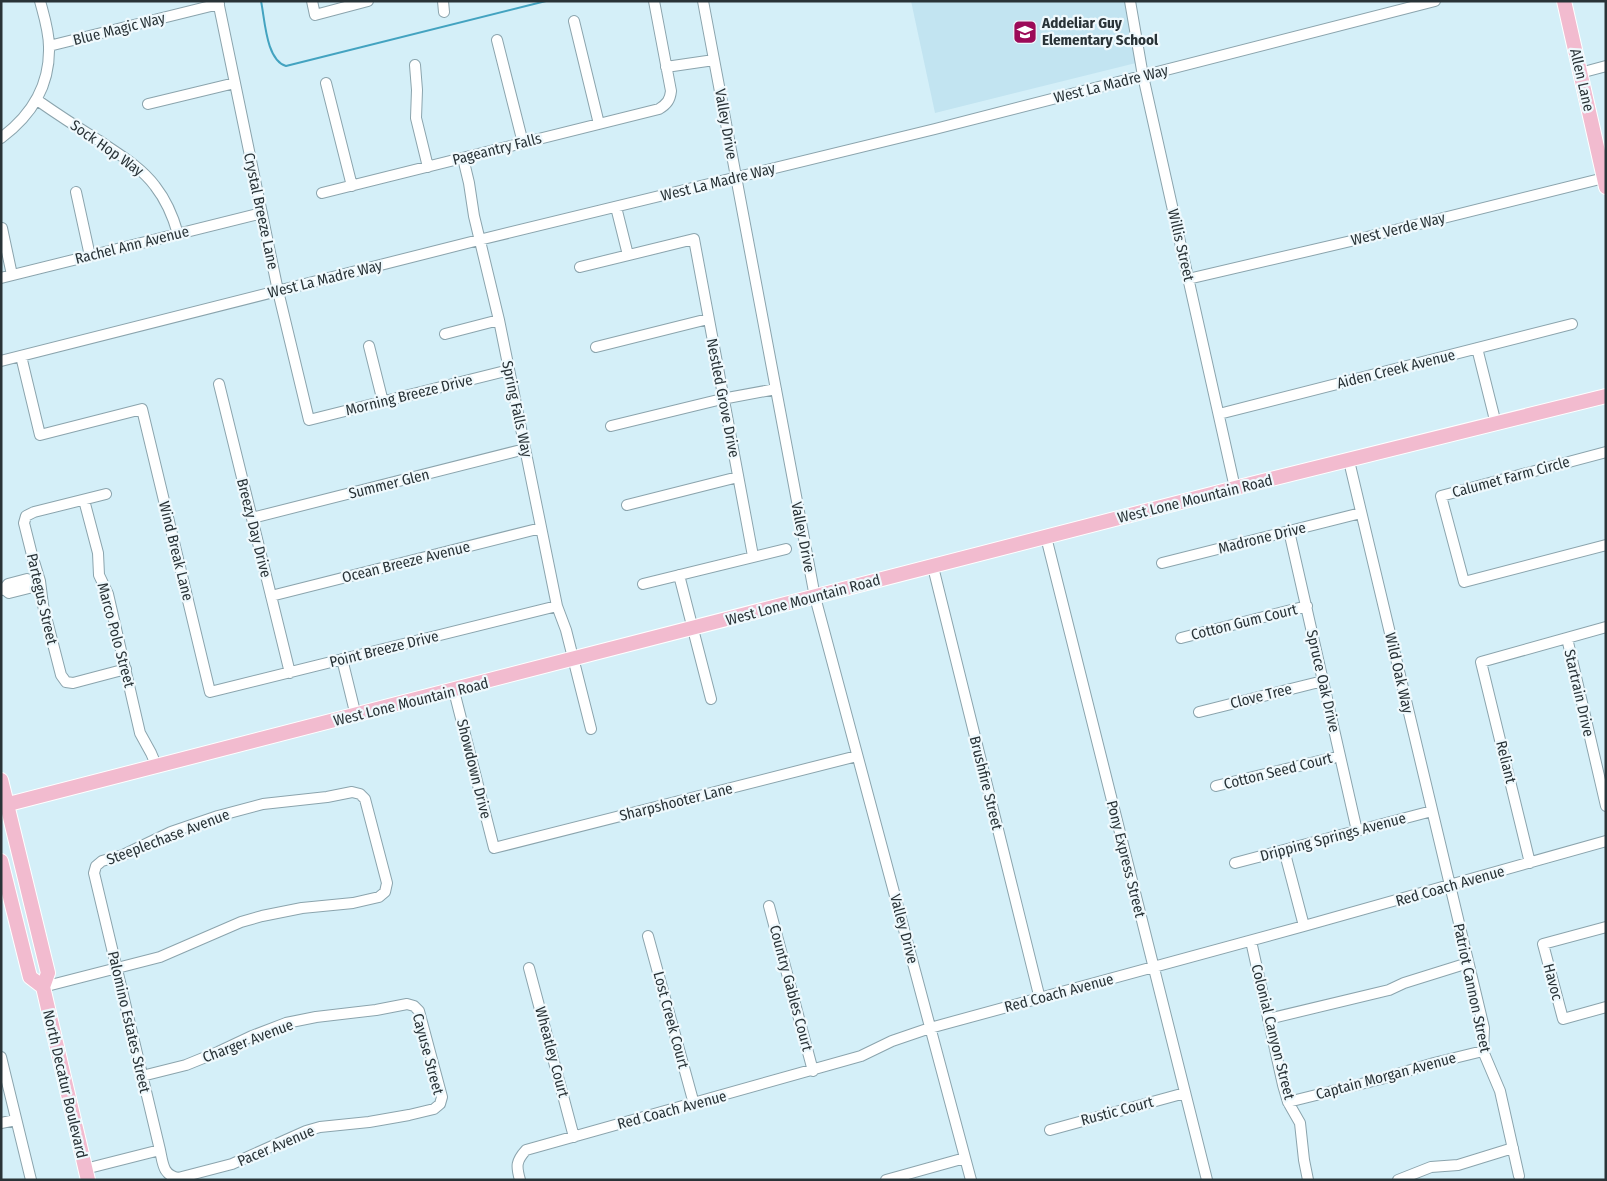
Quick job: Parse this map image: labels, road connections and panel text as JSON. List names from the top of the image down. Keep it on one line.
{"streets":{"main road":["Allen Lane","West Lone Mountain Road","North Decatur Boulevard"],"street":["Blue Magic Way","West La Madre Way","Valley Drive","Sock Hop Way","Pageantry Falls","Crystal Breeze Lane","West Verde Way","Rachel Ann Avenue","Willis Street","Aiden Creek Avenue","Morning Breeze Drive","Nestled Grove Drive","Spring Falls Way","Calumet Farm Circle","Summer Glen","Breezy Day Drive","Madrone Drive","Wind Break Lane","Ocean Breeze Avenue","Partegus Street","Cotton Gum Court","Marco Polo Street","Point Breeze Drive","Wild Oak Way","Spruce Oak Drive","Startrain Drive","Clove Tree","Reliant","Showdown Drive","Cotton Seed Court","Brushfire Street","Sharpshooter Lane","Steeplechase Avenue","Dripping Springs Avenue","Pony Express Street","Red Coach Avenue","Havoc","Country Gables Court","Patriot Cannon Street","Lost Creek Court","Palomino Estates Street","Colonial Canyon Street","Charger Avenue","Wheatley Court","Cayuse Street","Captain Morgan Avenue","Rustic Court","Pacer Avenue"]},"crossings":[["Blue Magic Way","Crystal Breeze Lane"],["Allen Lane","West Verde Way"],["West La Madre Way","Valley Drive"],["West La Madre Way","Crystal Breeze Lane"],["West La Madre Way","Willis Street"],["West La Madre Way","Spring Falls Way"],["West La Madre Way","Wind Break Lane"],["Valley Drive","West Lone Mountain Road"],["Valley Drive","Sharpshooter Lane"],["Valley Drive","Red Coach Avenue"],["Sock Hop Way","Rachel Ann Avenue"],["Pageantry Falls","Spring Falls Way"],["Crystal Breeze Lane","Rachel Ann Avenue"],["Crystal Breeze Lane","Morning Breeze Drive"],["West Verde Way","Willis Street"],["Willis Street","Aiden Creek Avenue"],["Willis Street","West Lone Mountain Road"],["Morning Breeze Drive","Spring Falls Way"],["Spring Falls Way","Summer Glen"],["Spring Falls Way","West Lone Mountain Road"],["Spring Falls Way","Ocean Breeze Avenue"],["Spring Falls Way","Point Breeze Drive"],["Summer Glen","Breezy Day Drive"],["West Lone Mountain Road","Marco Polo Street"],["West Lone Mountain Road","Wild Oak Way"],["West Lone Mountain Road","Showdown Drive"],["West Lone Mountain Road","Brushfire Street"],["West Lone Mountain Road","Pony Express Street"],["West Lone Mountain Road","North Decatur Boulevard"],["Breezy Day Drive","Ocean Breeze Avenue"],["Breezy Day Drive","Point Breeze Drive"],["Madrone Drive","Wild Oak Way"],["Madrone Drive","Spruce Oak Drive"],["Wind Break Lane","Point Breeze Drive"],["Partegus Street","Marco Polo Street"],["Cotton Gum Court","Spruce Oak Drive"],["Wild Oak Way","Dripping Springs Avenue"],["Wild Oak Way","Red Coach Avenue"],["Wild Oak Way","Patriot Cannon Street"],["Spruce Oak Drive","Clove Tree"],["Spruce Oak Drive","Cotton Seed Court"],["Spruce Oak Drive","Dripping Springs Avenue"],["Startrain Drive","Reliant"],["Reliant","Red Coach Avenue"],["Showdown Drive","Sharpshooter Lane"],["Brushfire Street","Red Coach Avenue"],["Steeplechase Avenue","Palomino Estates Street"],["Pony Express Street","Red Coach Avenue"],["Pony Express Street","Rustic Court"],["Red Coach Avenue","Country Gables Court"],["Red Coach Avenue","Patriot Cannon Street"],["Red Coach Avenue","Lost Creek Court"],["Red Coach Avenue","Colonial Canyon Street"],["Red Coach Avenue","Wheatley Court"],["Patriot Cannon Street","Captain Morgan Avenue"],["Palomino Estates Street","Charger Avenue"],["Palomino Estates Street","Pacer Avenue"],["Colonial Canyon Street","Captain Morgan Avenue"],["Charger Avenue","Cayuse Street"],["Cayuse Street","Pacer Avenue"]],"places":{"school or university":["Addeliar Guy Elementary School"]}}
